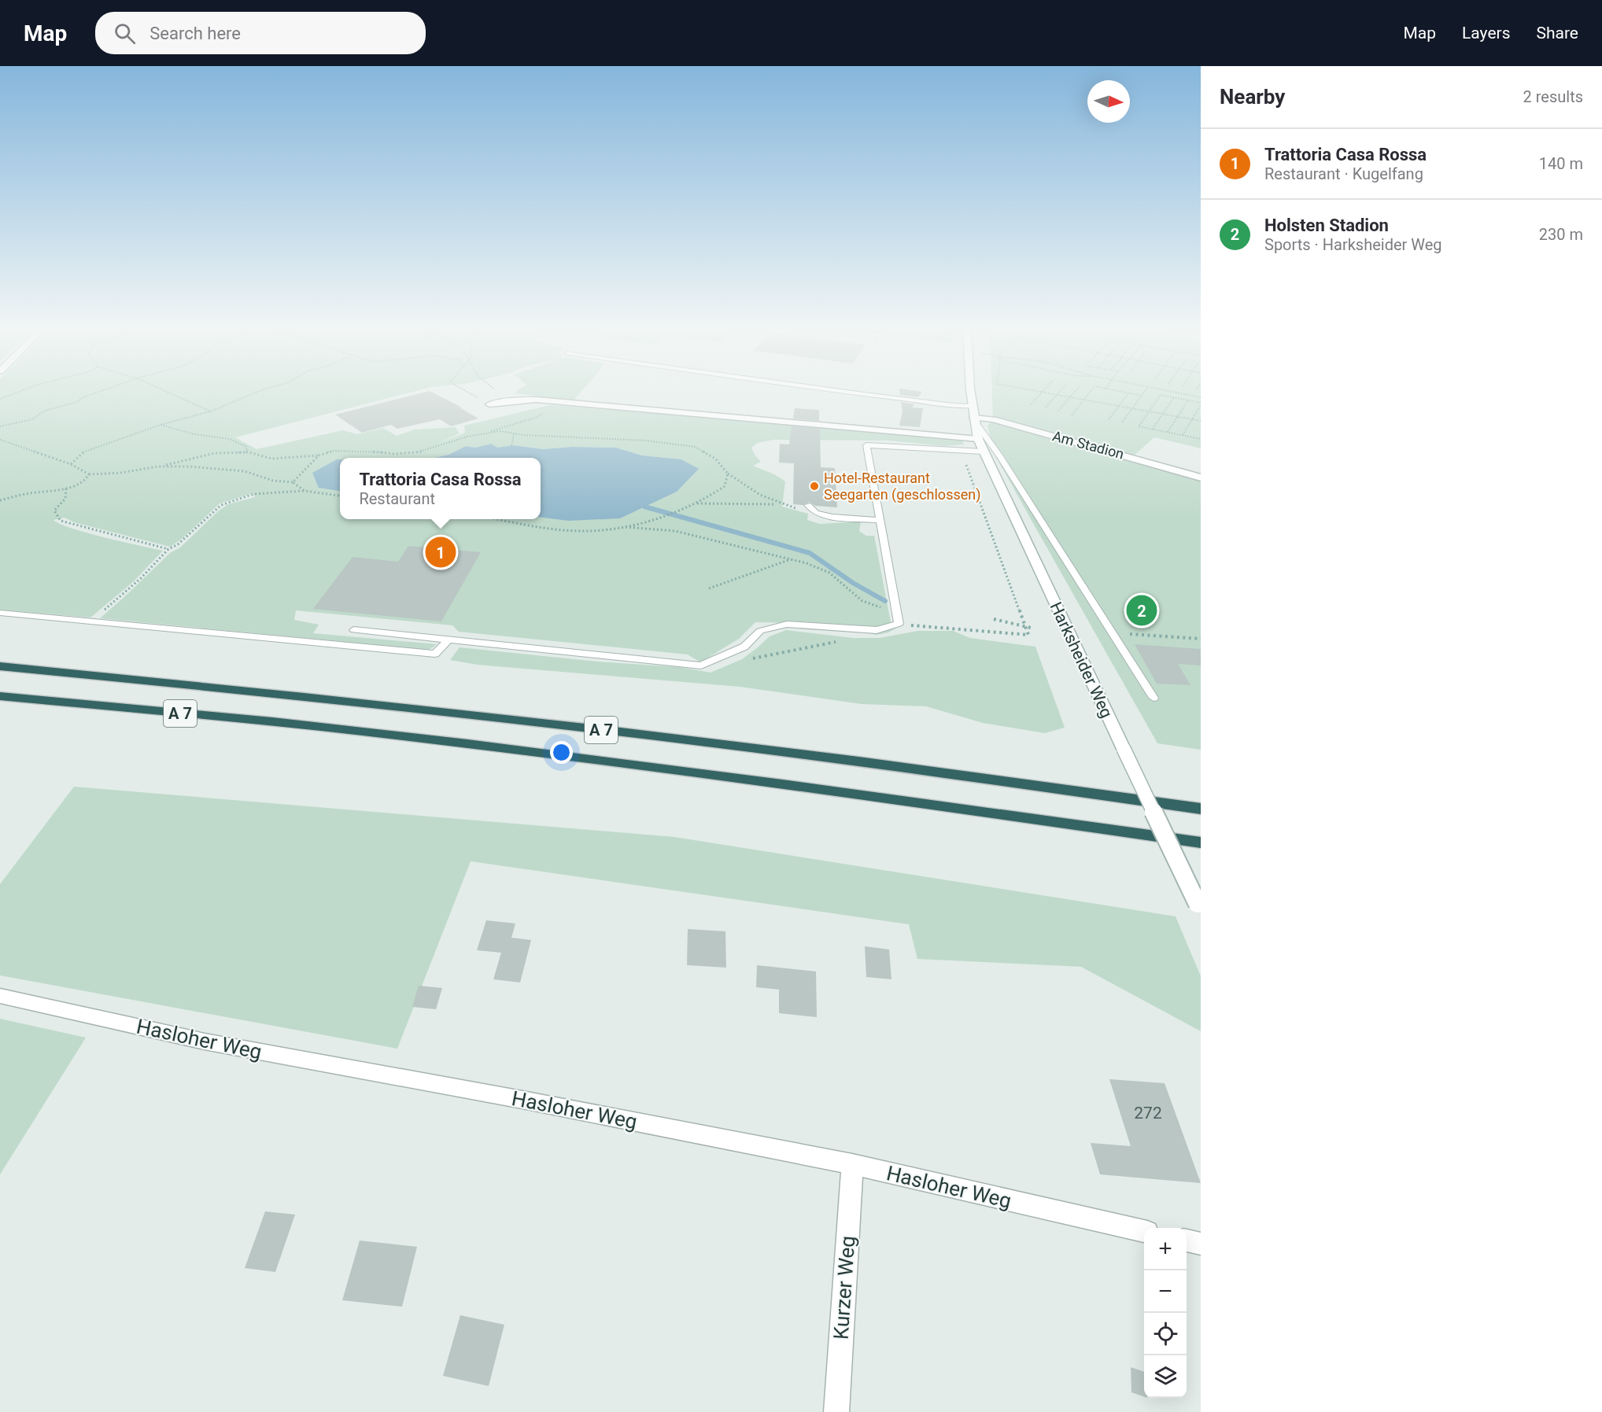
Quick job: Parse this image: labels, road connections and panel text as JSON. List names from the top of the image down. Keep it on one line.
{"streets":{"highway":["A 7"],"street":["Am Stadion","Harksheider Weg","Hasloher Weg","Kurzer Weg"]},"crossings":[["Am Stadion","Harksheider Weg"],["Hasloher Weg","Kurzer Weg"]],"places":["Hotel-Restaurant Seegarten (geschlossen)"],"house_numbers":["272"],"north":"right","page":{"header":"Map","search":"Search here","nav":["Map","Layers","Share"],"heading":["Nearby","2 results"],"list":[{"mark":"1","name":"Trattoria Casa Rossa","note":"Restaurant · Kugelfang","value":"140 m"},{"mark":"2","name":"Holsten Stadion","note":"Sports · Harksheider Weg","value":"230 m"}],"popup":["Trattoria Casa Rossa","Restaurant"],"pins":["1","2"],"map_buttons":["+","−"]}}
